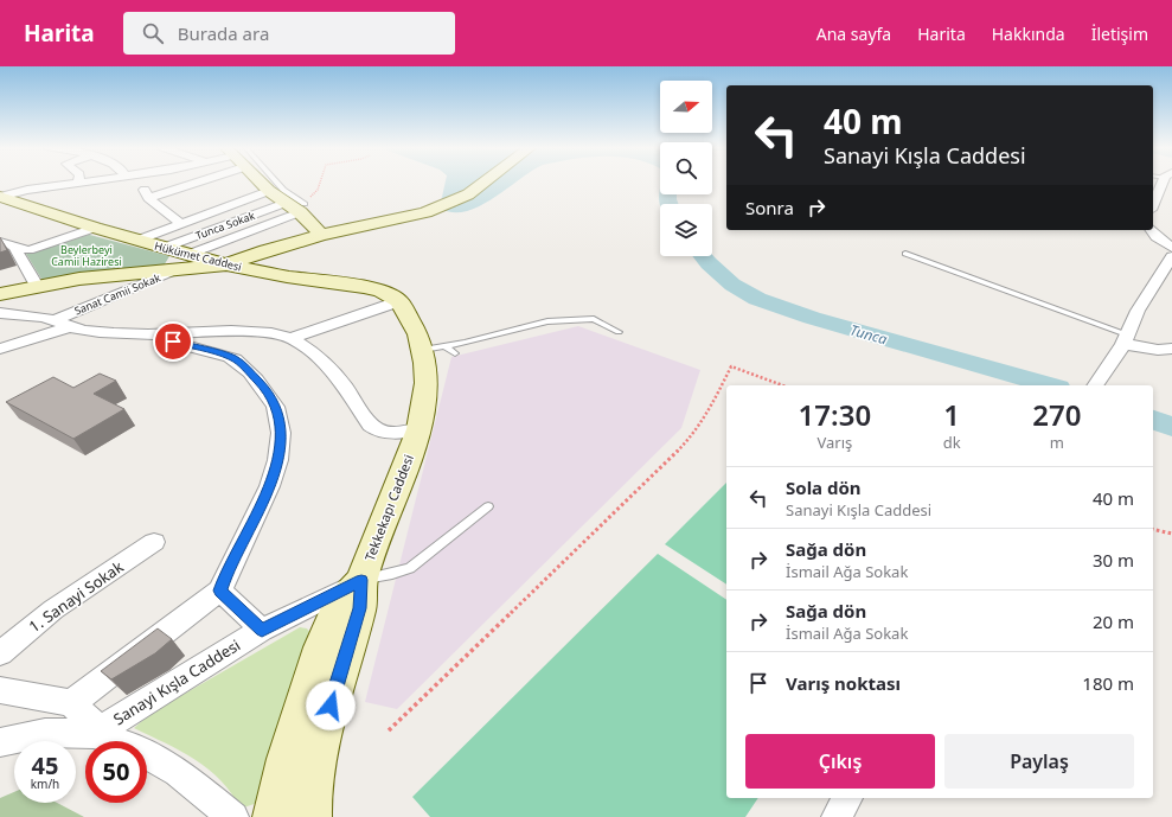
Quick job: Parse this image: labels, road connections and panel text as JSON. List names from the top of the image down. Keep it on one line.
{"streets":{"main road":["Hükümet Caddesi","Tekkekapı Caddesi"],"street":["Tunca Sokak","Sanat Camii Sokak","1. Sanayi Sokak","Sanayi Kışla Caddesi"]},"crossings":[["Tunca Sokak","Hükümet Caddesi"],["Hükümet Caddesi","Sanat Camii Sokak"],["Hükümet Caddesi","Tekkekapı Caddesi"],["Tekkekapı Caddesi","Sanayi Kışla Caddesi"]],"water":["Tunca"],"parks":["Beylerbeyi Camii Haziresi"],"north":"right","page":{"header":"Harita","search":"Burada ara","nav":["Ana sayfa","Harita","Hakkında","İletişim"],"turn":["40 m","Sanayi Kışla Caddesi"],"then":"Sonra","eta":["17:30","Varış","1","dk","270","m"],"list":[{"name":"Sola dön","note":"Sanayi Kışla Caddesi","value":"40 m"},{"name":"Sağa dön","note":"İsmail Ağa Sokak","value":"30 m"},{"name":"Sağa dön","note":"İsmail Ağa Sokak","value":"20 m"},{"name":"Varış noktası","value":"180 m"}],"buttons":["Çıkış","Paylaş"],"speed":"45 km/h","limit":"50"}}
